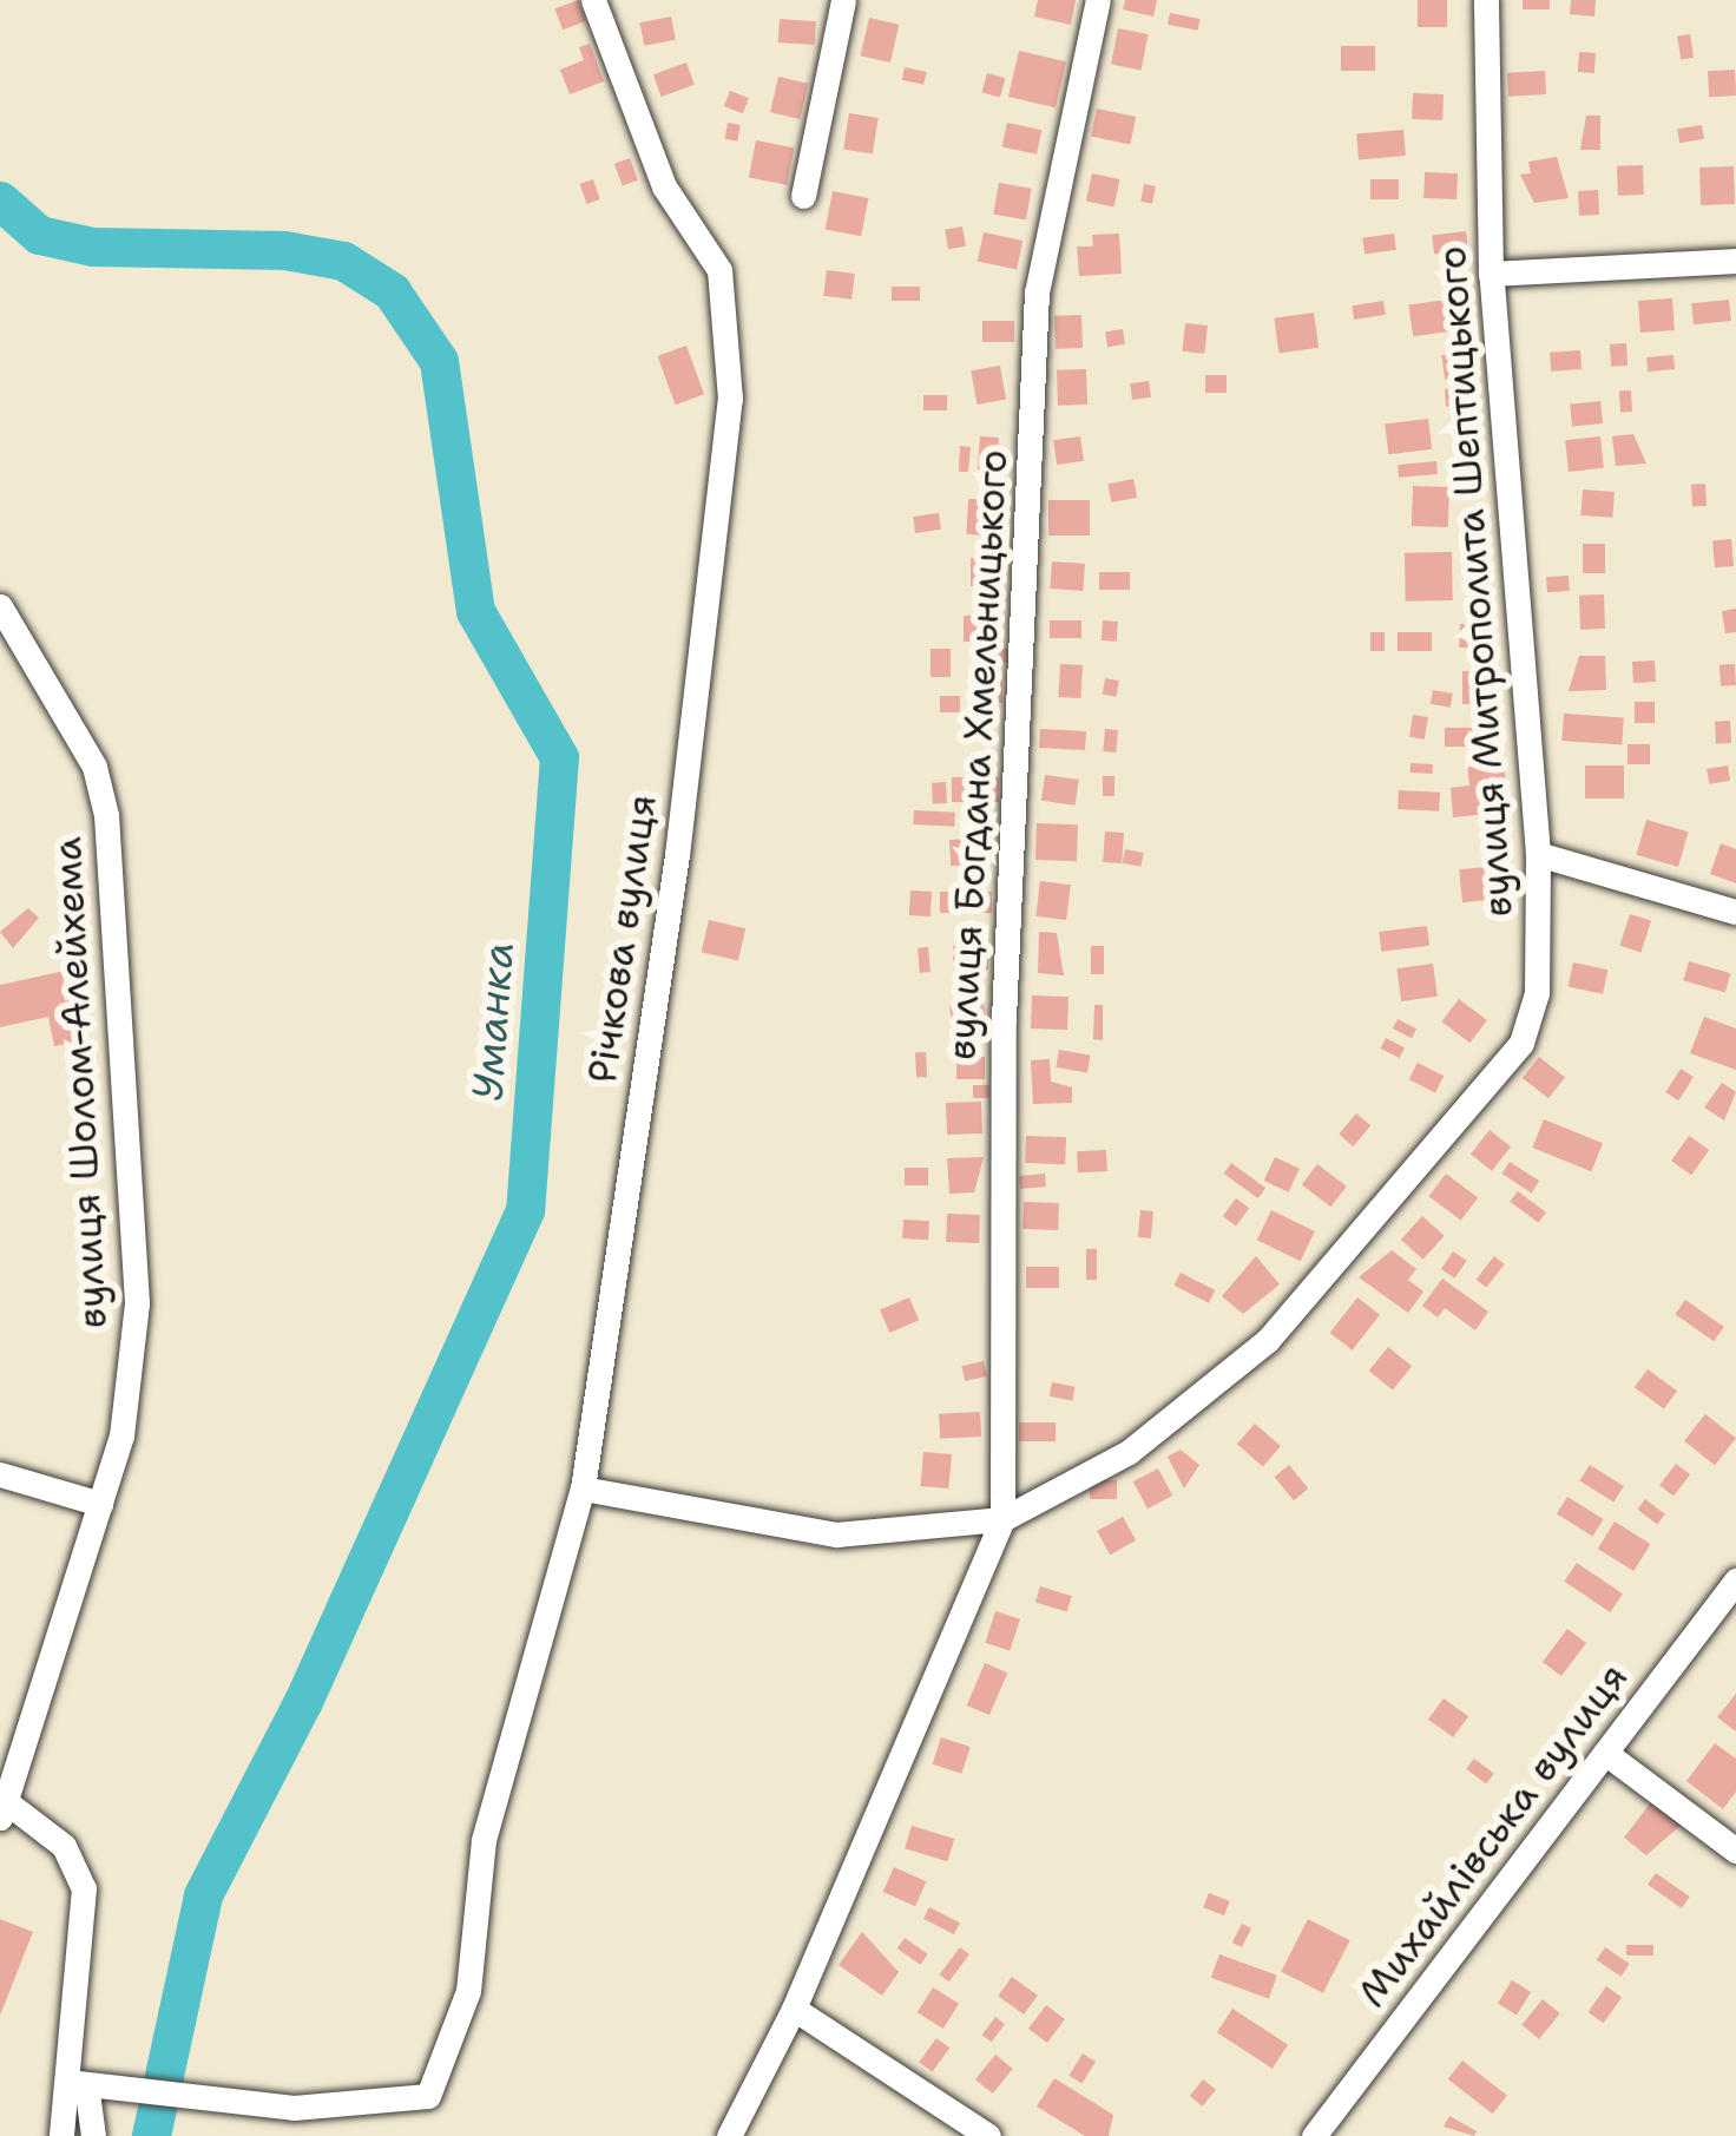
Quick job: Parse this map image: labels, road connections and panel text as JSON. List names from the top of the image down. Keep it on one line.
{"streets":{"street":["вулиця Митрополита Шептицького","вулиця Богдана Хмельницького","Річкова вулиця","вулиця Шолом-Алейхема","Михайлівська вулиця"]},"crossings":[["вулиця Митрополита Шептицького","вулиця Богдана Хмельницького"]],"water":["Уманка"]}
